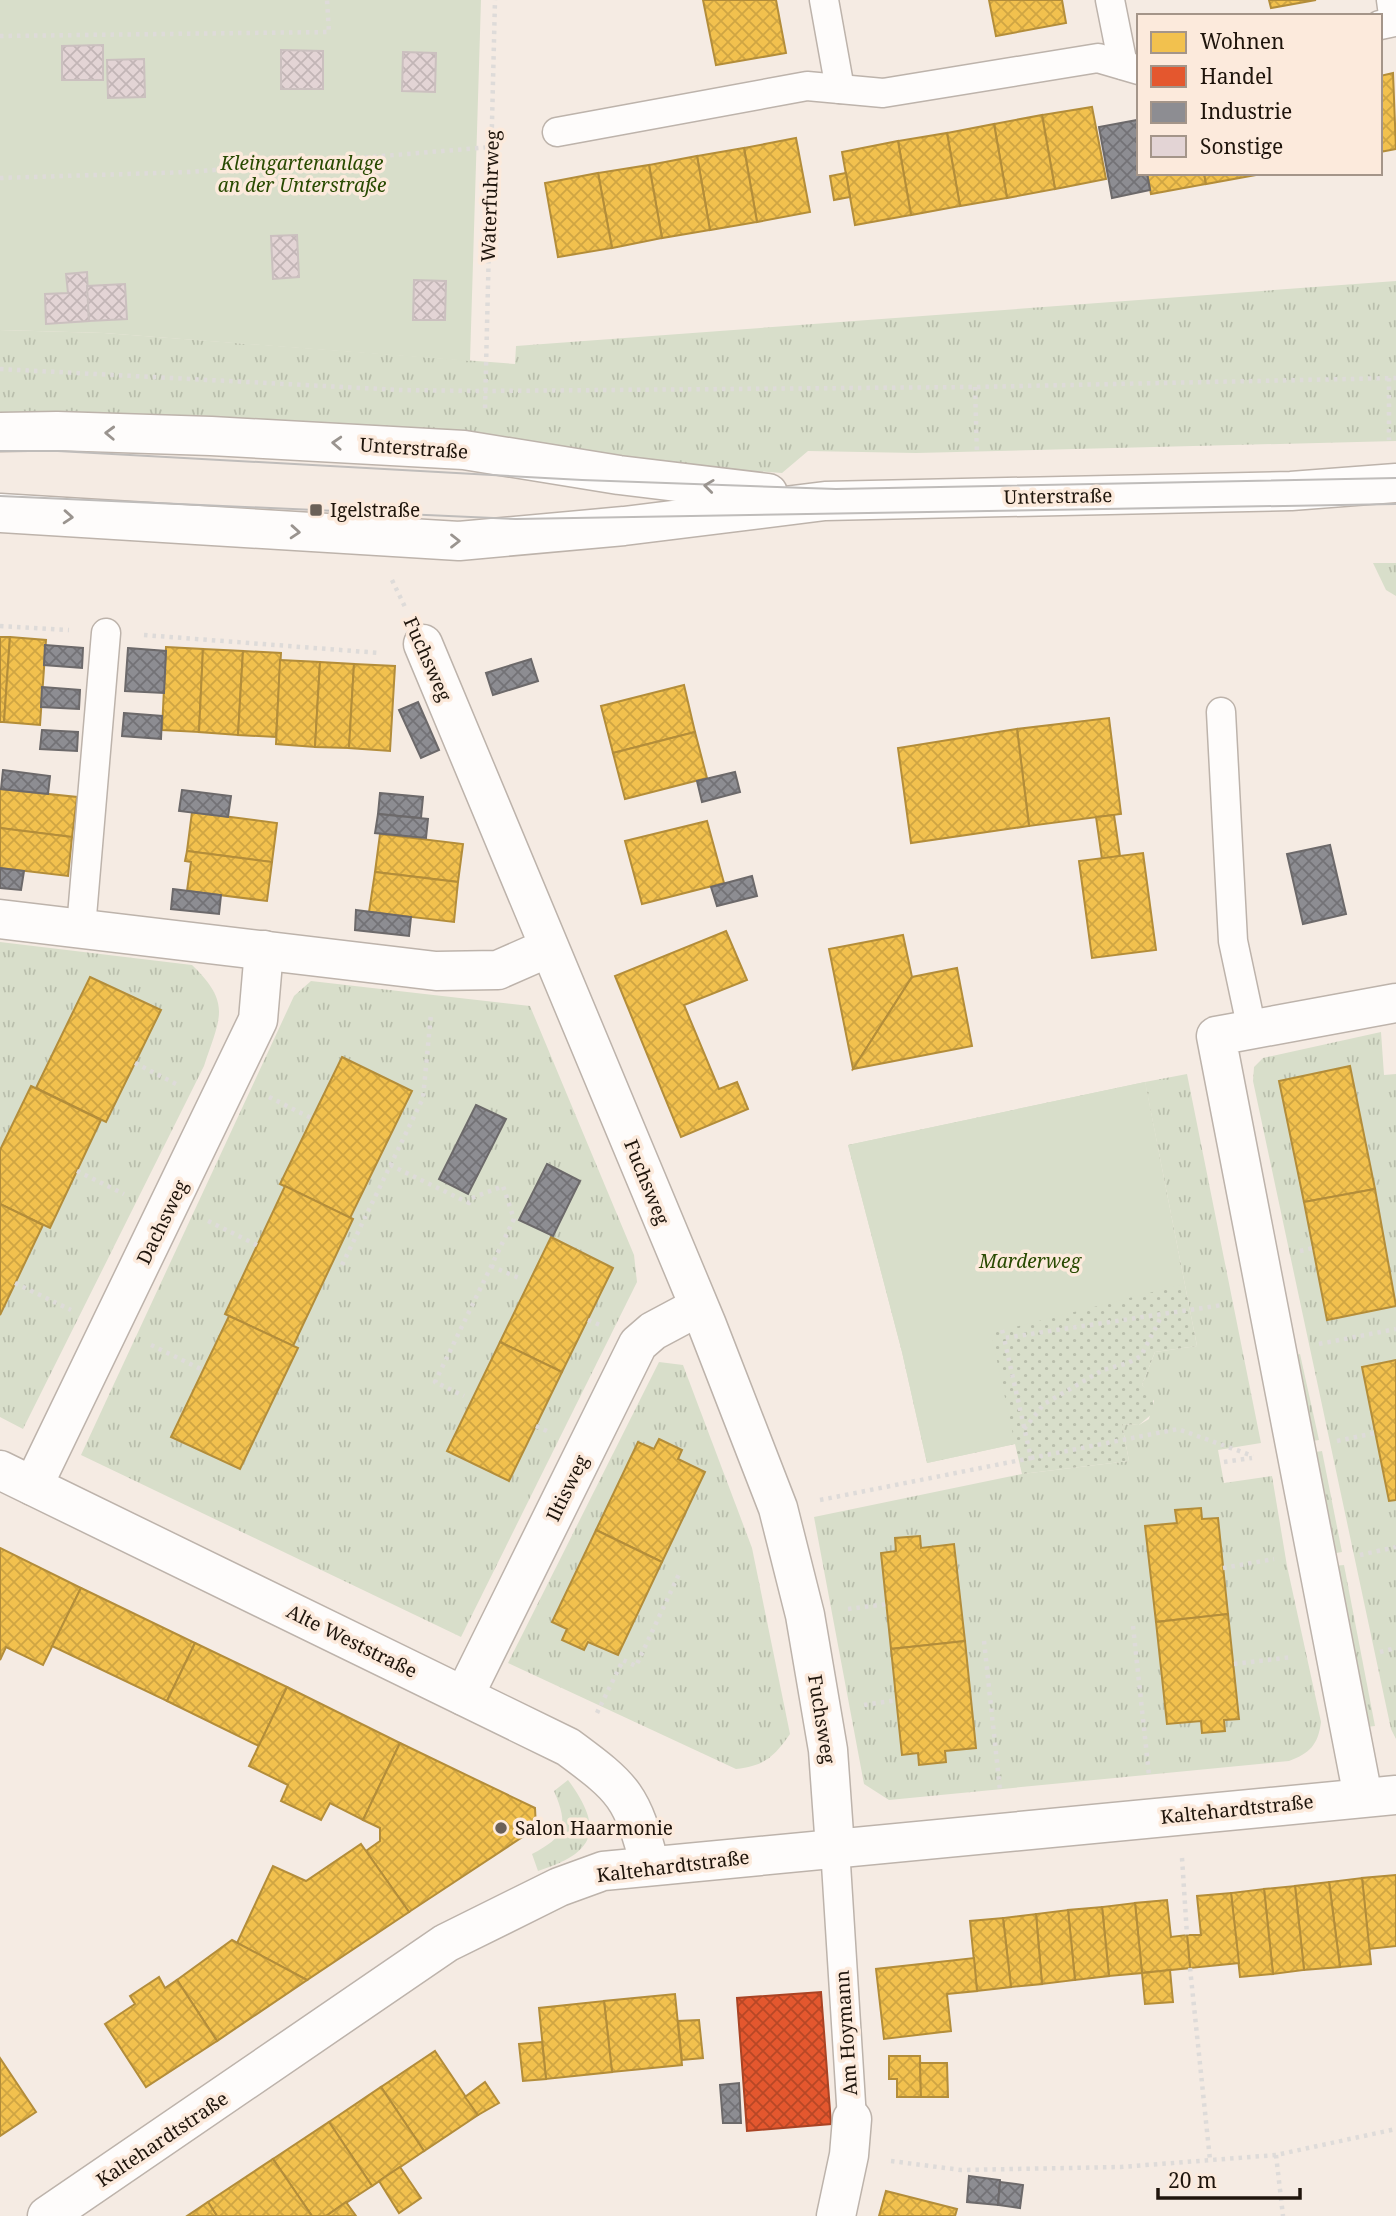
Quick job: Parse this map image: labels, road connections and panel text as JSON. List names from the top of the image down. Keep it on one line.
{"streets":{"street":["Unterstraße","Fuchsweg","Dachsweg","Iltisweg","Alte Weststraße","Kaltehardtstraße","Am Hoymann"],"path":["Waterfuhrweg"]},"crossings":[["Unterstraße","Fuchsweg"],["Fuchsweg","Iltisweg"],["Fuchsweg","Kaltehardtstraße"],["Fuchsweg","Am Hoymann"],["Dachsweg","Alte Weststraße"],["Iltisweg","Alte Weststraße"],["Alte Weststraße","Kaltehardtstraße"],["Kaltehardtstraße","Am Hoymann"]],"parks":["Kleingartenanlage an der Unterstraße","Marderweg"],"places":{"transit":["Igelstraße"],"other":["Salon Haarmonie"]},"legend":["Wohnen","Handel","Industrie","Sonstige"],"scale_bar":"20 m"}
